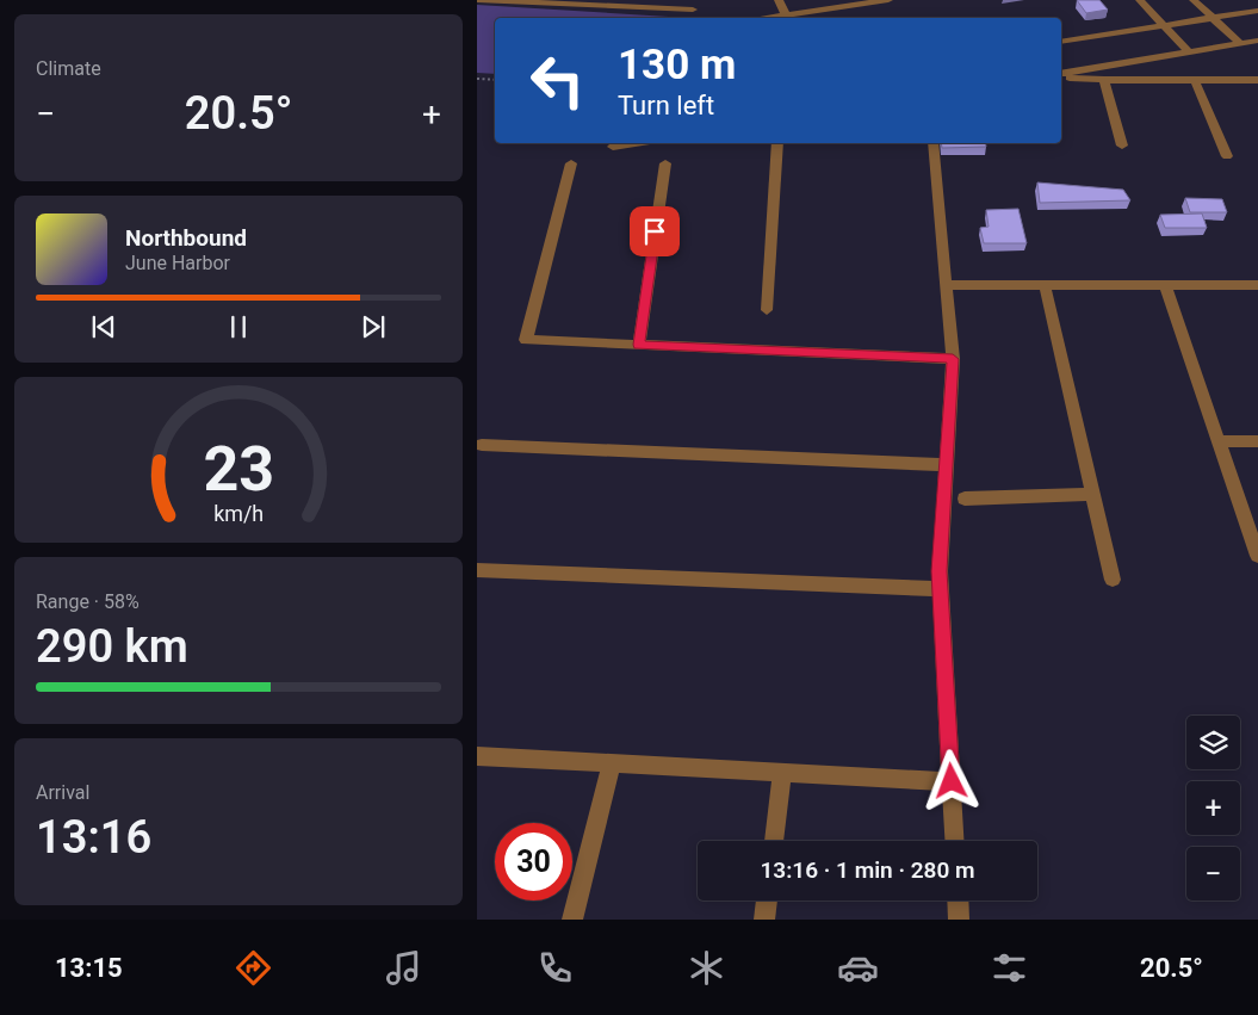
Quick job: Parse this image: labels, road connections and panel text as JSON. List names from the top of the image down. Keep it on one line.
{"page":{"tile":["Climate",["Range · 58%","290 km"],["Arrival","13:16"]],"turn":["130 m","Turn left"],"heat":["−","20.5°","+"],"song":["Northbound","June Harbor"],"map_buttons":["+","−"],"limit":"30","trip":"13:16 · 1 min · 280 m","tabs":["13:15","20.5°"],"gauge":["23","km/h"]}}
